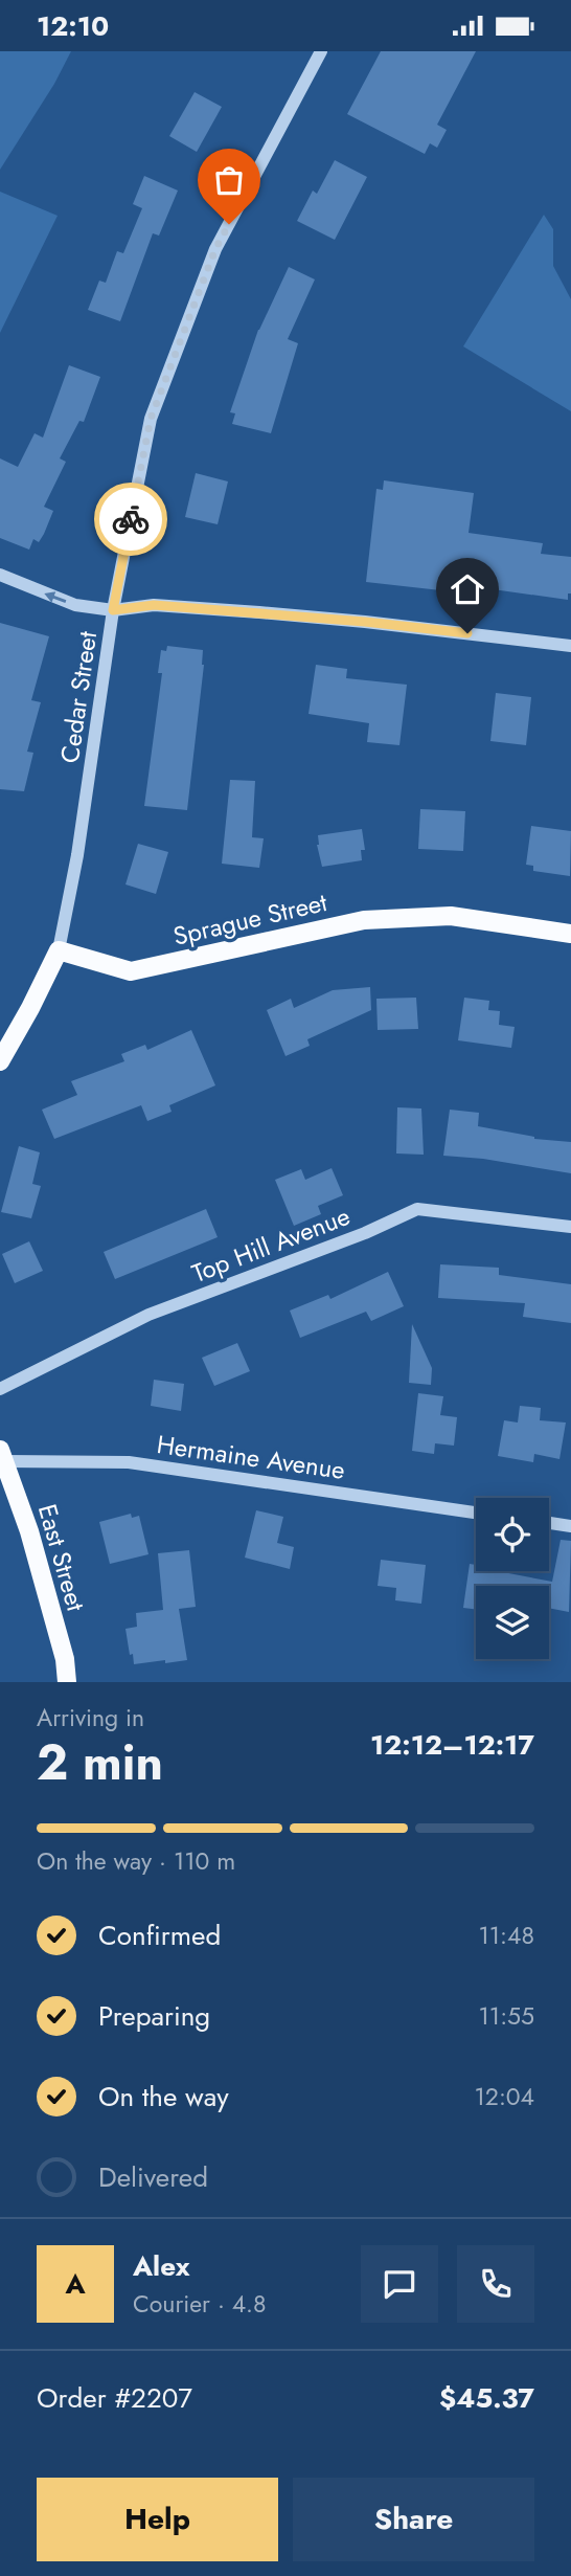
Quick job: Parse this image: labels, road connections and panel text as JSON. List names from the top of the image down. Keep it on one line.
{"streets":{"main road":["Sprague Street","East Street"],"street":["Cedar Street","Top Hill Avenue","Hermaine Avenue"]},"crossings":[["Cedar Street","Sprague Street"],["Hermaine Avenue","East Street"]],"page":{"status":"12:10","heading":["2 min","Arriving in","12:12–12:17"],"panel":["Alex","Courier · 4.8","Order #2207","$45.37"],"bar":"On the way · 110 m","list":[["Confirmed","11:48"],["Preparing","11:55"],["On the way","12:04"],"Delivered"],"round":"A","buttons":["Help","Share"]}}
